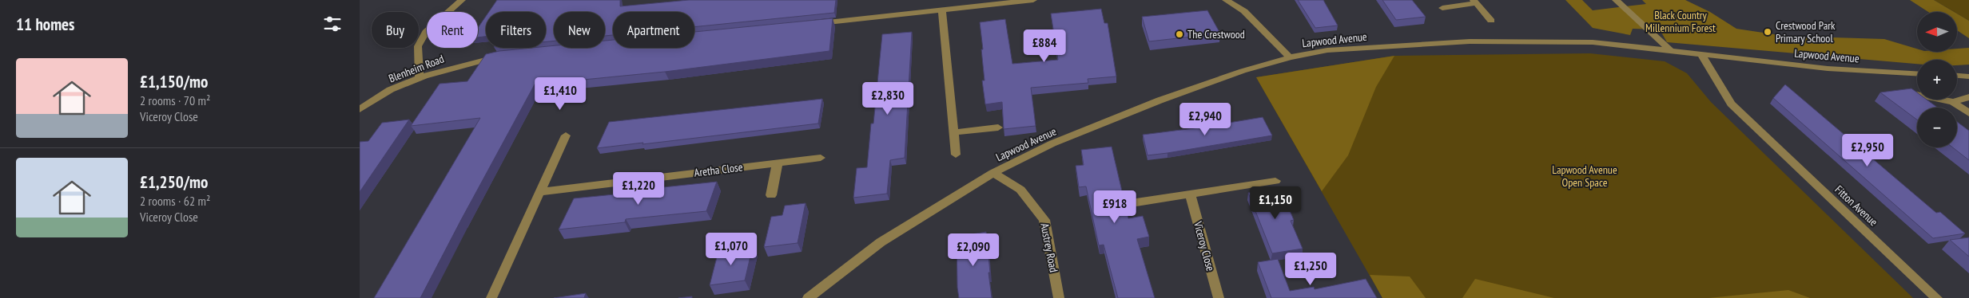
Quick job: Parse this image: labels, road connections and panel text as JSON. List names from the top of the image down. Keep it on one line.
{"streets":{"street":["Lapwood Avenue","Blenheim Road","Aretha Close","Fitton Avenue","Viceroy Close","Austrey Road"]},"crossings":[["Lapwood Avenue","Fitton Avenue"],["Lapwood Avenue","Austrey Road"]],"parks":["Black Country Millennium Forest","Lapwood Avenue Open Space"],"places":["Crestwood Park Primary School","The Crestwood"],"north":"left","page":{"heading":"11 homes","map_buttons":["+","−"],"chip":["Buy","Rent","Filters","New","Apartment"],"price":["£884","£1,410","£2,830","£2,940","£2,950","£1,220","£1,150","£918","£1,070","£2,090","£1,250"],"list":[{"name":"£1,150/mo","note":"2 rooms · 70 m² · Viceroy Close"},{"name":"£1,250/mo","note":"2 rooms · 62 m² · Viceroy Close"}]}}
